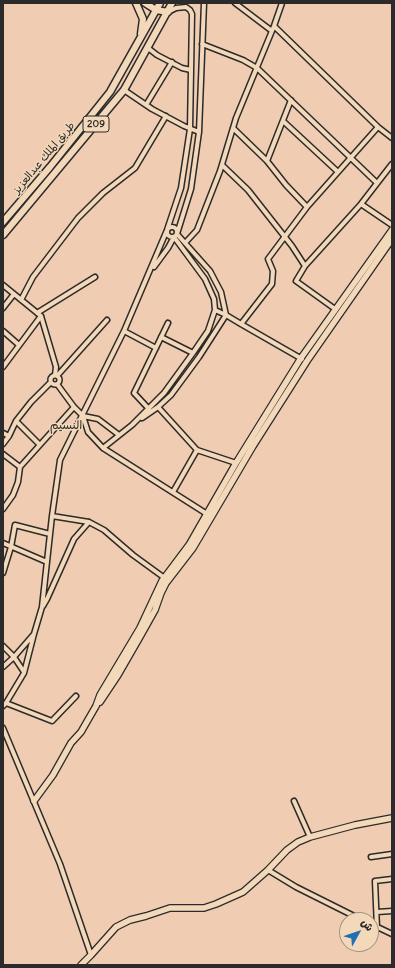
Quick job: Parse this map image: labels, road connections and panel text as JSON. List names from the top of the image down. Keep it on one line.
{"streets":{"main road":["209","طريق الملك عبدالعزيز"]},"districts":["النسيم"],"north":"top right"}
